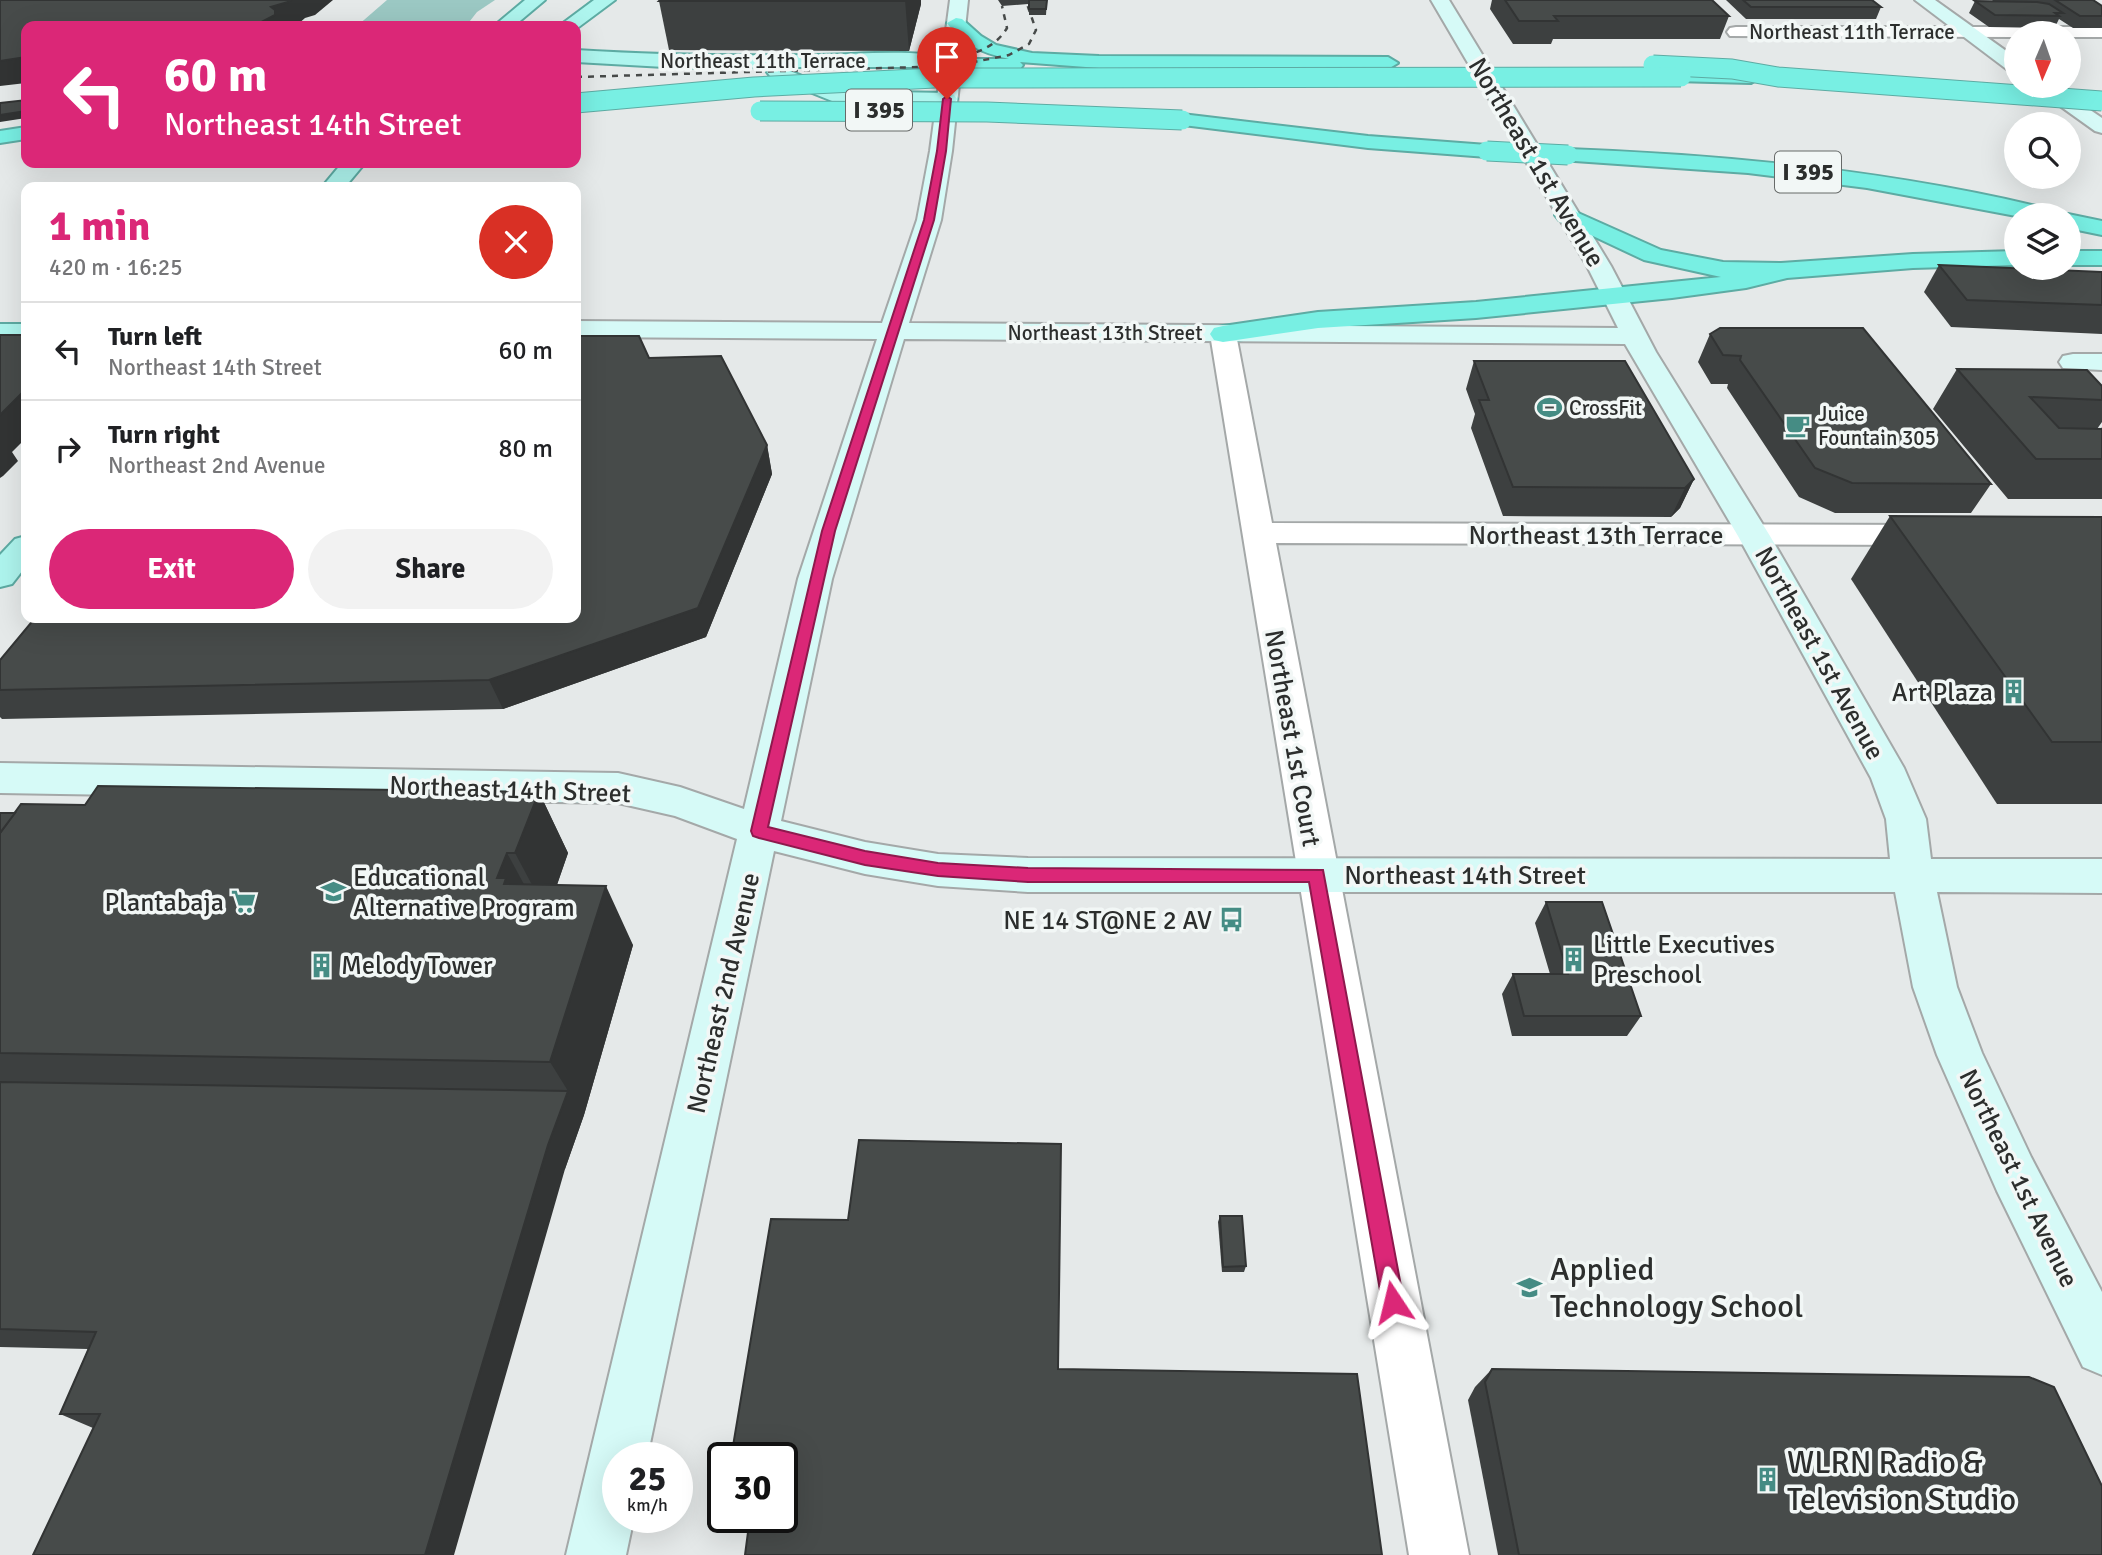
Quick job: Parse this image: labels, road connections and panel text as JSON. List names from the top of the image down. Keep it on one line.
{"streets":{"highway":["I 395"],"main road":["Northeast 11th Terrace","Northeast 1st Avenue","Northeast 13th Street","Northeast 14th Street","Northeast 2nd Avenue"],"street":["Northeast 13th Terrace","Northeast 1st Court"]},"crossings":[["Northeast 11th Terrace","Northeast 2nd Avenue"],["Northeast 1st Avenue","Northeast 13th Street"],["Northeast 1st Avenue","Northeast 13th Terrace"],["Northeast 1st Avenue","Northeast 14th Street"],["Northeast 13th Street","Northeast 1st Court"],["Northeast 13th Street","Northeast 2nd Avenue"],["Northeast 13th Terrace","Northeast 1st Court"],["Northeast 1st Court","Northeast 14th Street"],["Northeast 14th Street","Northeast 2nd Avenue"]],"places":{"sports":["CrossFit"],"cafe":["Juice Fountain 305"],"building":["Art Plaza","Little Executives Preschool","Melody Tower","WLRN Radio & Television Studio"],"school or university":["Educational Alternative Program","Applied Technology School"],"supermarket":["Plantabaja"],"bus stop":["NE 14 ST@NE 2 AV"]},"north":"bottom","page":{"turn":["60 m","Northeast 14th Street"],"heading":["1 min","420 m · 16:25"],"list":[{"name":"Turn left","note":"Northeast 14th Street","value":"60 m"},{"name":"Turn right","note":"Northeast 2nd Avenue","value":"80 m"}],"buttons":["Exit","Share"],"speed":"25 km/h","limit":"30"}}
